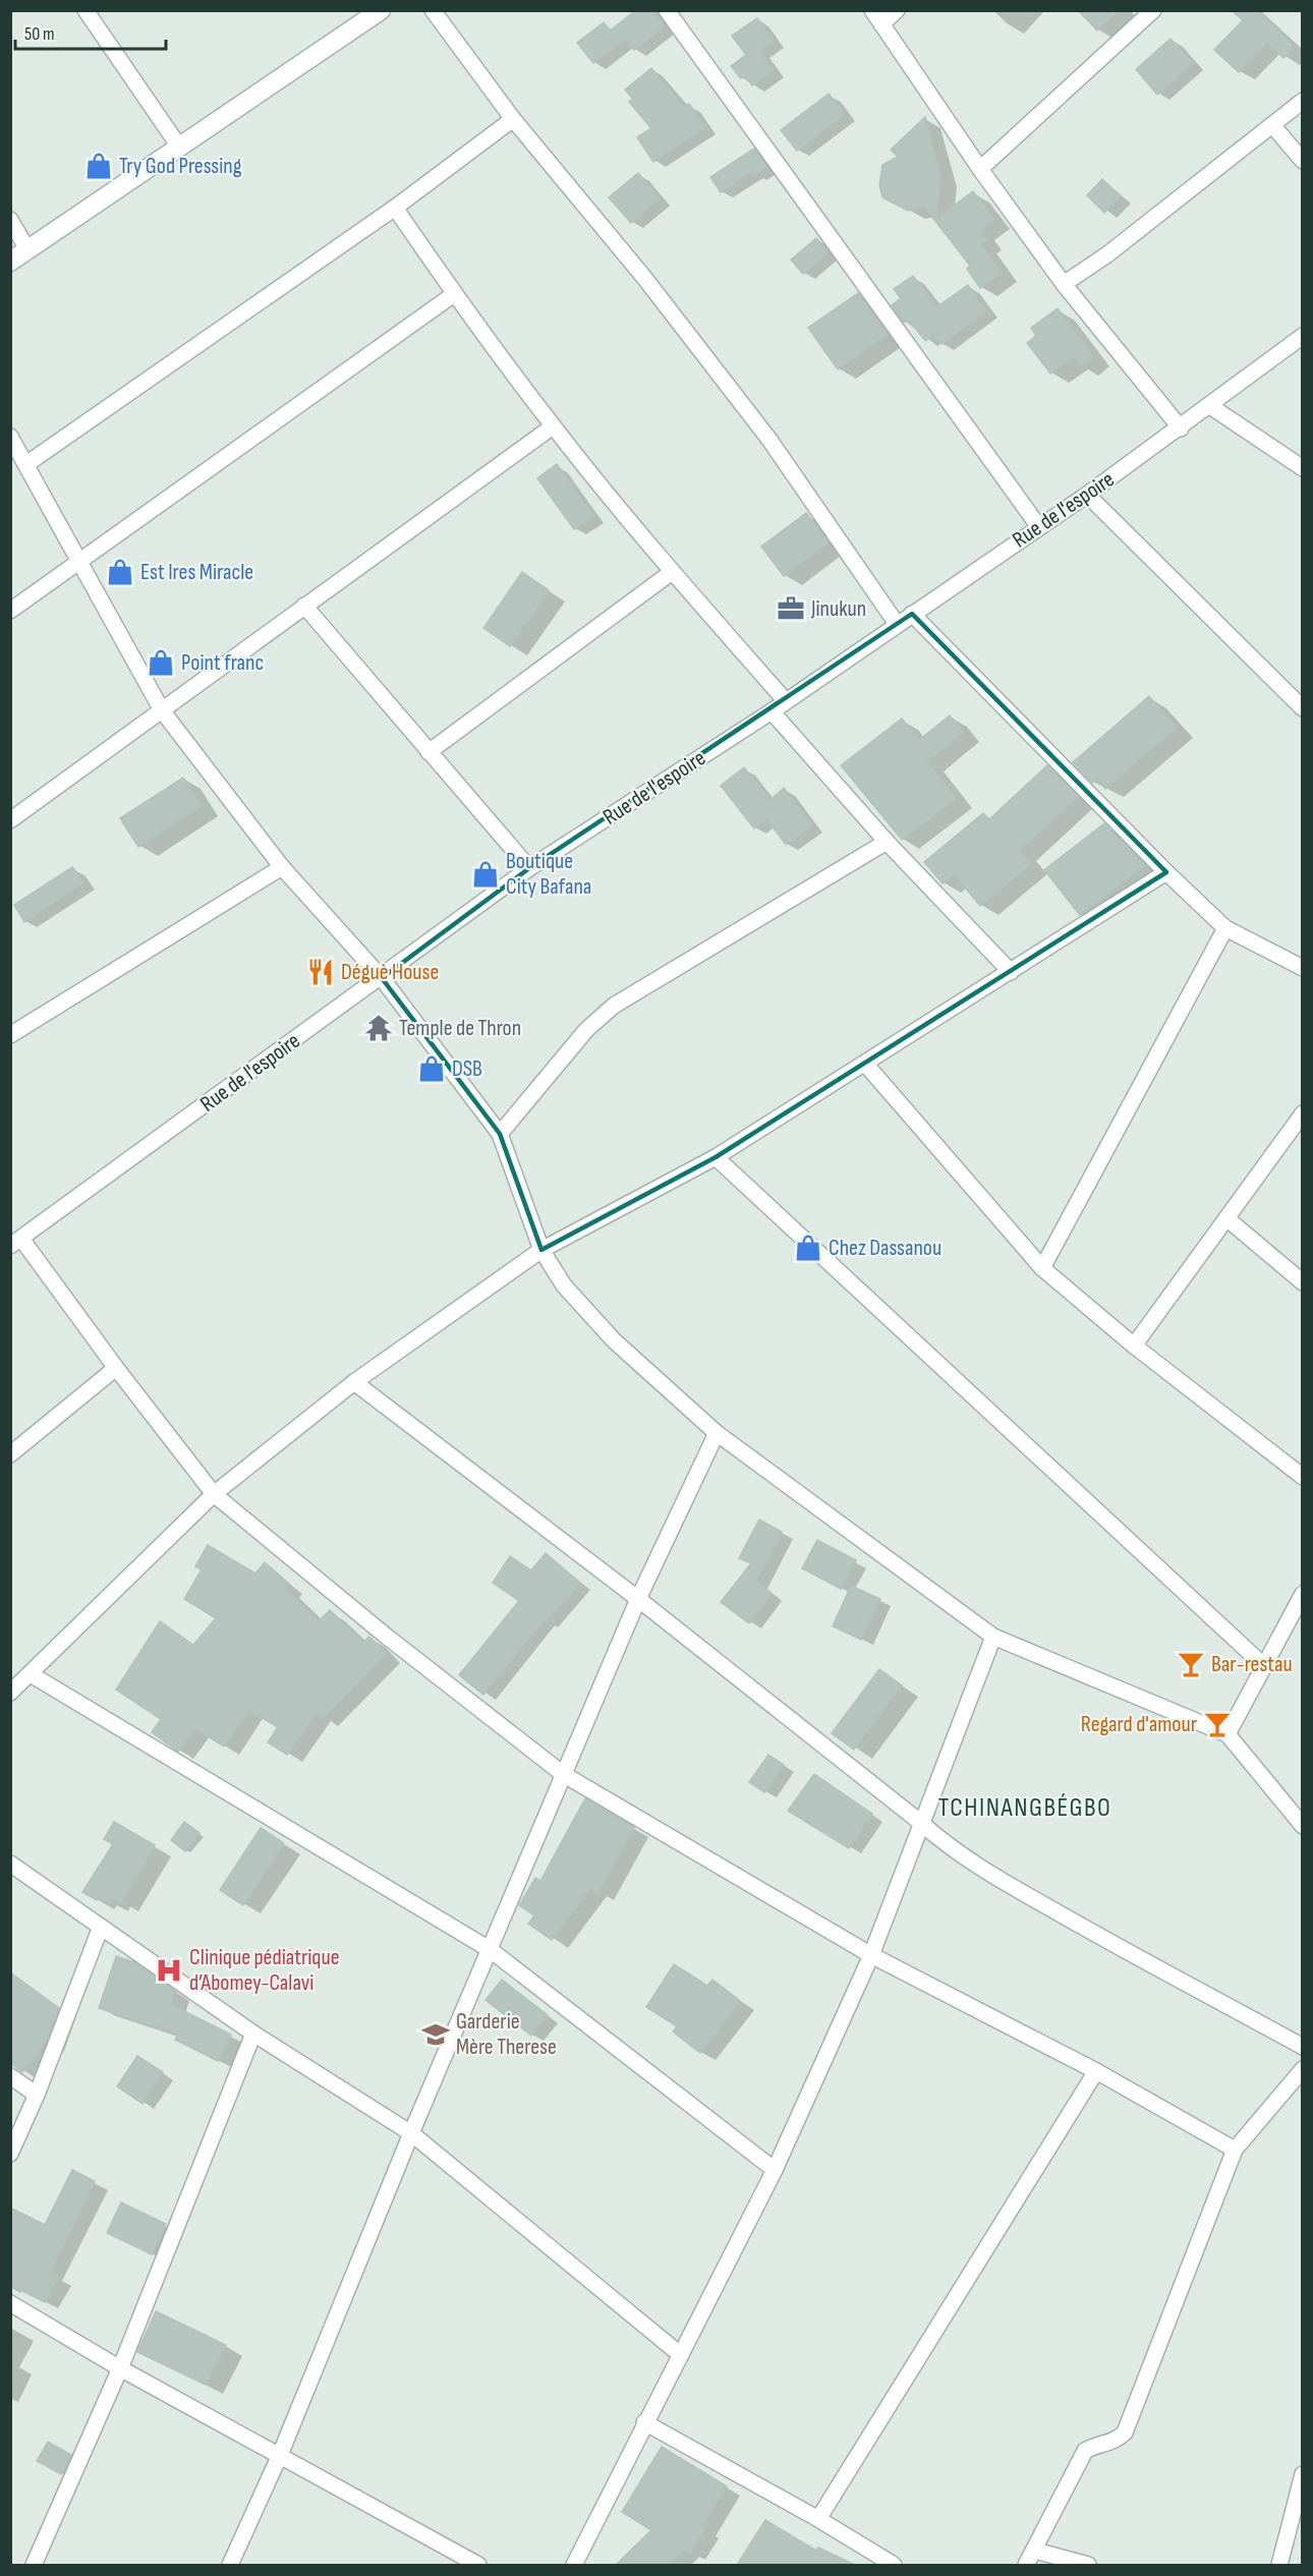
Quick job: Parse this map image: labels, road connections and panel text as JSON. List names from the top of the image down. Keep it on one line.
{"streets":{"street":["Rue de l'espoire"]},"districts":["TCHINANGBÉGBO"],"places":{"shop":["Try God Pressing","Est Ires Miracle","Point franc","Boutique City Bafana","DSB","Chez Dassanou"],"office":["Jinukun"],"restaurant":["Déguè House"],"temple":["Temple de Thron"],"bar":["Bar-restau","Regard d'amour"],"hospital":["Clinique pédiatrique d’Abomey-Calavi"],"school or university":["Garderie Mère Therese"]},"scale_bar":"50 m"}
